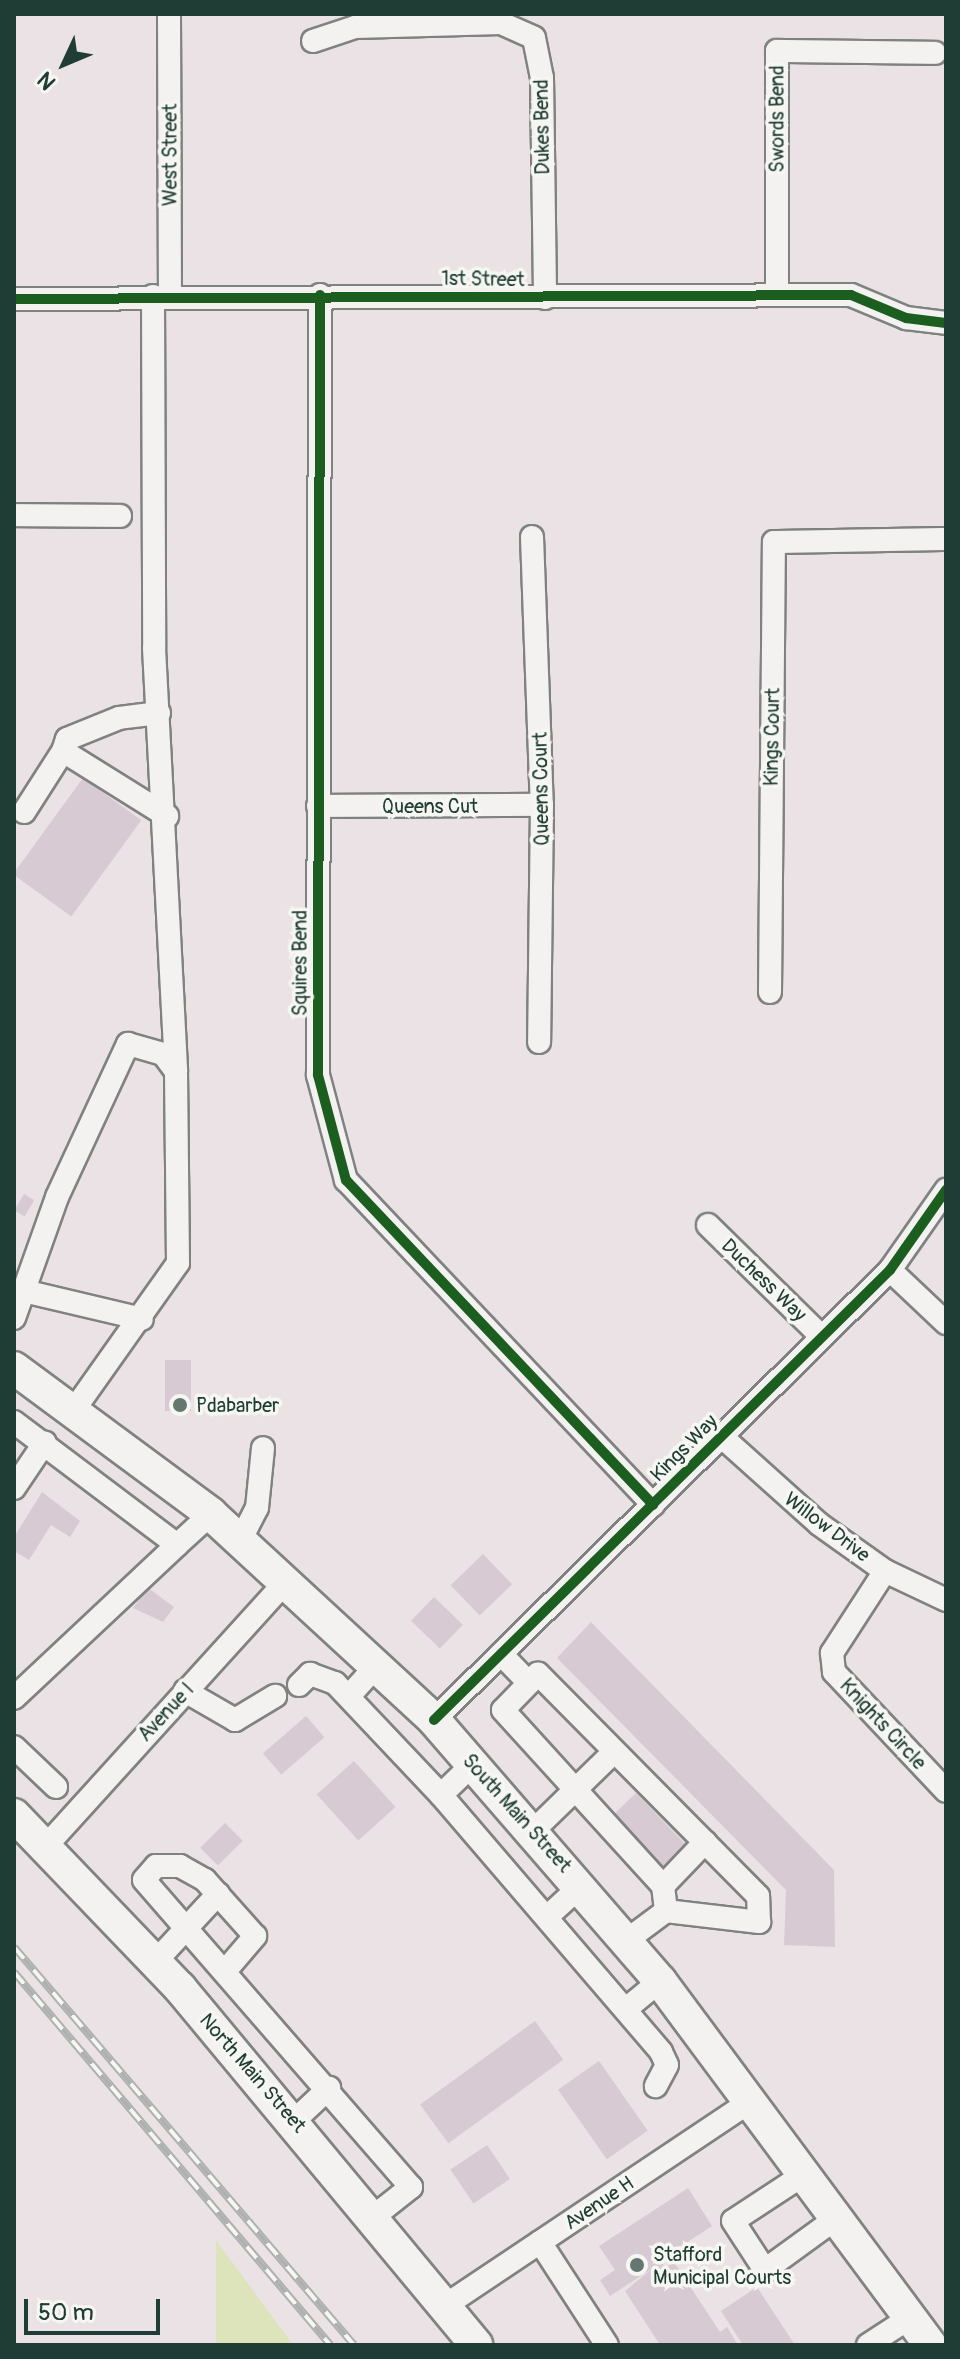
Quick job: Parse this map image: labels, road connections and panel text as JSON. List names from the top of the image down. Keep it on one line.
{"streets":{"highway":["South Main Street","North Main Street"],"street":["Swords Bend","Dukes Bend","West Street","1st Street","Kings Court","Queens Court","Queens Cut","Squires Bend","Duchess Way","Kings Way","Willow Drive","Avenue I","Knights Circle","Avenue H"]},"crossings":[["Swords Bend","1st Street"],["Dukes Bend","1st Street"],["West Street","1st Street"],["West Street","South Main Street"],["1st Street","Squires Bend"],["Queens Court","Queens Cut"],["Queens Cut","Squires Bend"],["Squires Bend","Kings Way"],["Duchess Way","Kings Way"],["Kings Way","Willow Drive"],["Kings Way","South Main Street"],["Willow Drive","Knights Circle"],["Avenue I","South Main Street"],["Avenue I","North Main Street"],["South Main Street","Avenue H"],["North Main Street","Avenue H"]],"places":["Pdabarber","Stafford Municipal Courts"],"scale_bar":"50 m","north":"bottom left"}
